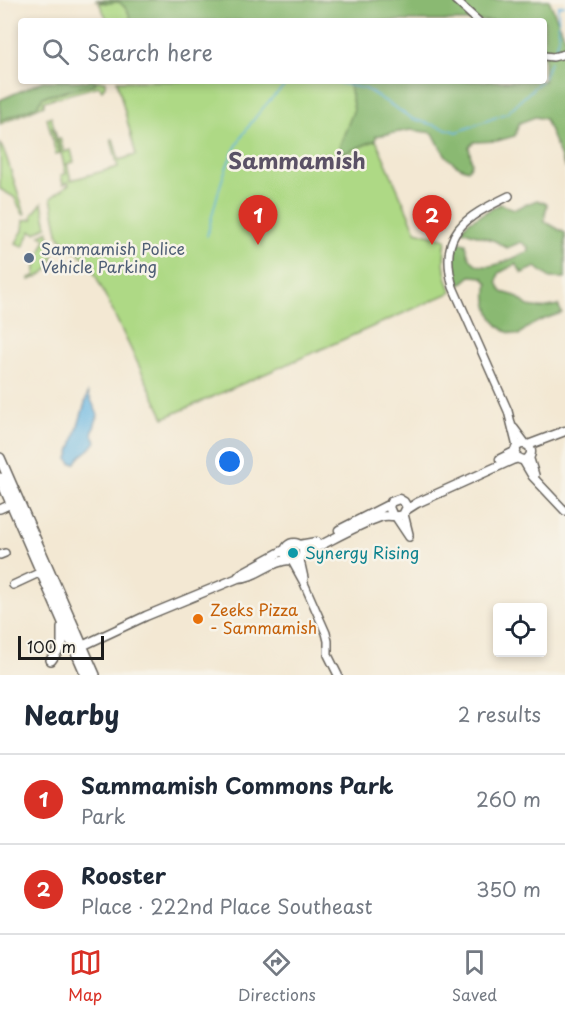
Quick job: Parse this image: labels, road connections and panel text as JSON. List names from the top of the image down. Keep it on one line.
{"districts":["Sammamish"],"places":["Sammamish Police Vehicle Parking","Synergy Rising","Zeeks Pizza - Sammamish"],"scale_bar":"100 m","page":{"search":"Search here","pins":["1","2"],"scale":"100 m","heading":["Nearby","2 results"],"list":[{"mark":"1","name":"Sammamish Commons Park","note":"Park","value":"260 m"},{"mark":"2","name":"Rooster","note":"Place · 222nd Place Southeast","value":"350 m"}],"nav":["Map","Directions","Saved"]}}
